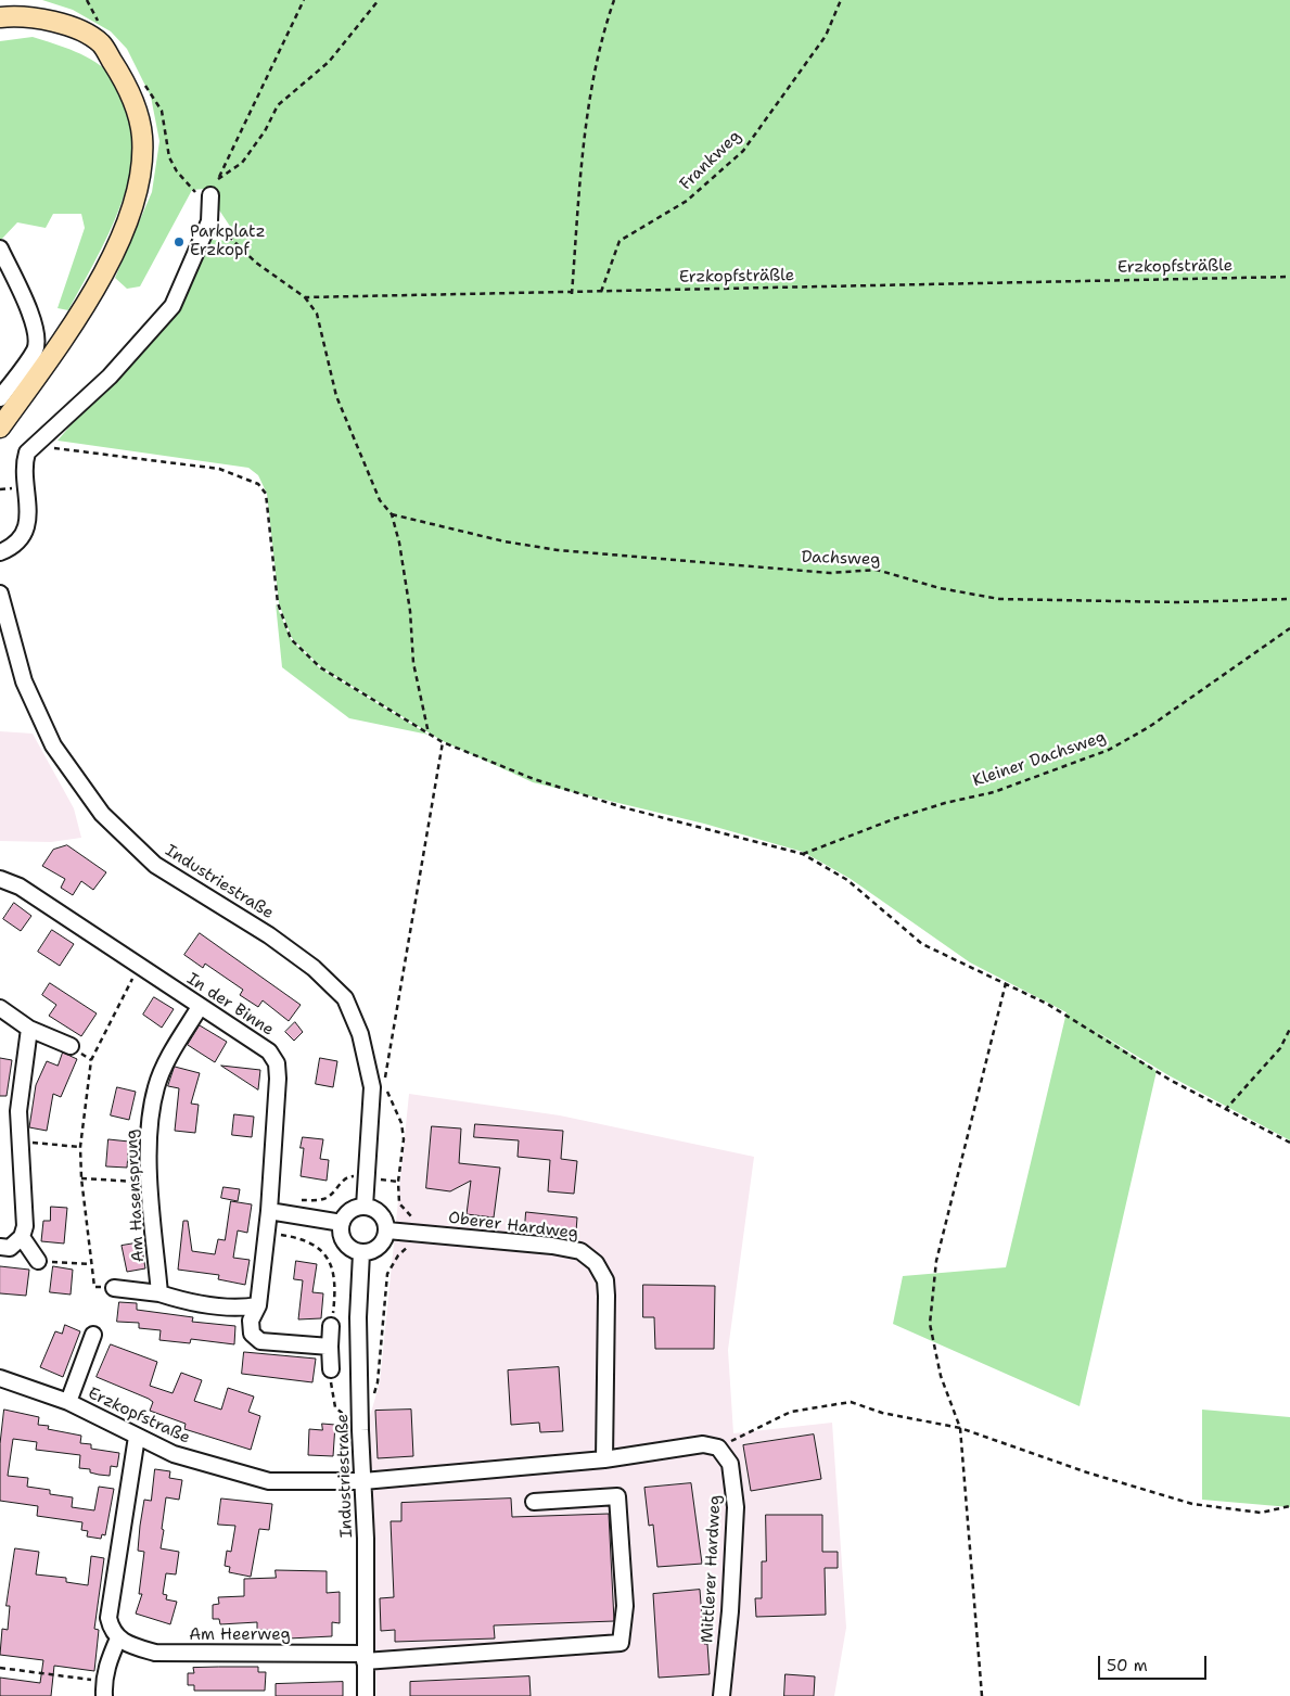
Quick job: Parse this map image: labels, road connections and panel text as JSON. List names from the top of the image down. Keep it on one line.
{"streets":{"street":["Industriestraße","In der Binne","Am Hasensprung","Oberer Hardweg","Erzkopfstraße","Mittlerer Hardweg","Am Heerweg"],"path":["Frankweg","Erzkopfsträßle","Dachsweg","Kleiner Dachsweg"]},"crossings":[["Frankweg","Erzkopfsträßle"],["Industriestraße","Oberer Hardweg"],["Industriestraße","Erzkopfstraße"],["Industriestraße","Am Heerweg"],["In der Binne","Am Hasensprung"]],"places":["Parkplatz Erzkopf"],"scale_bar":"50 m"}
